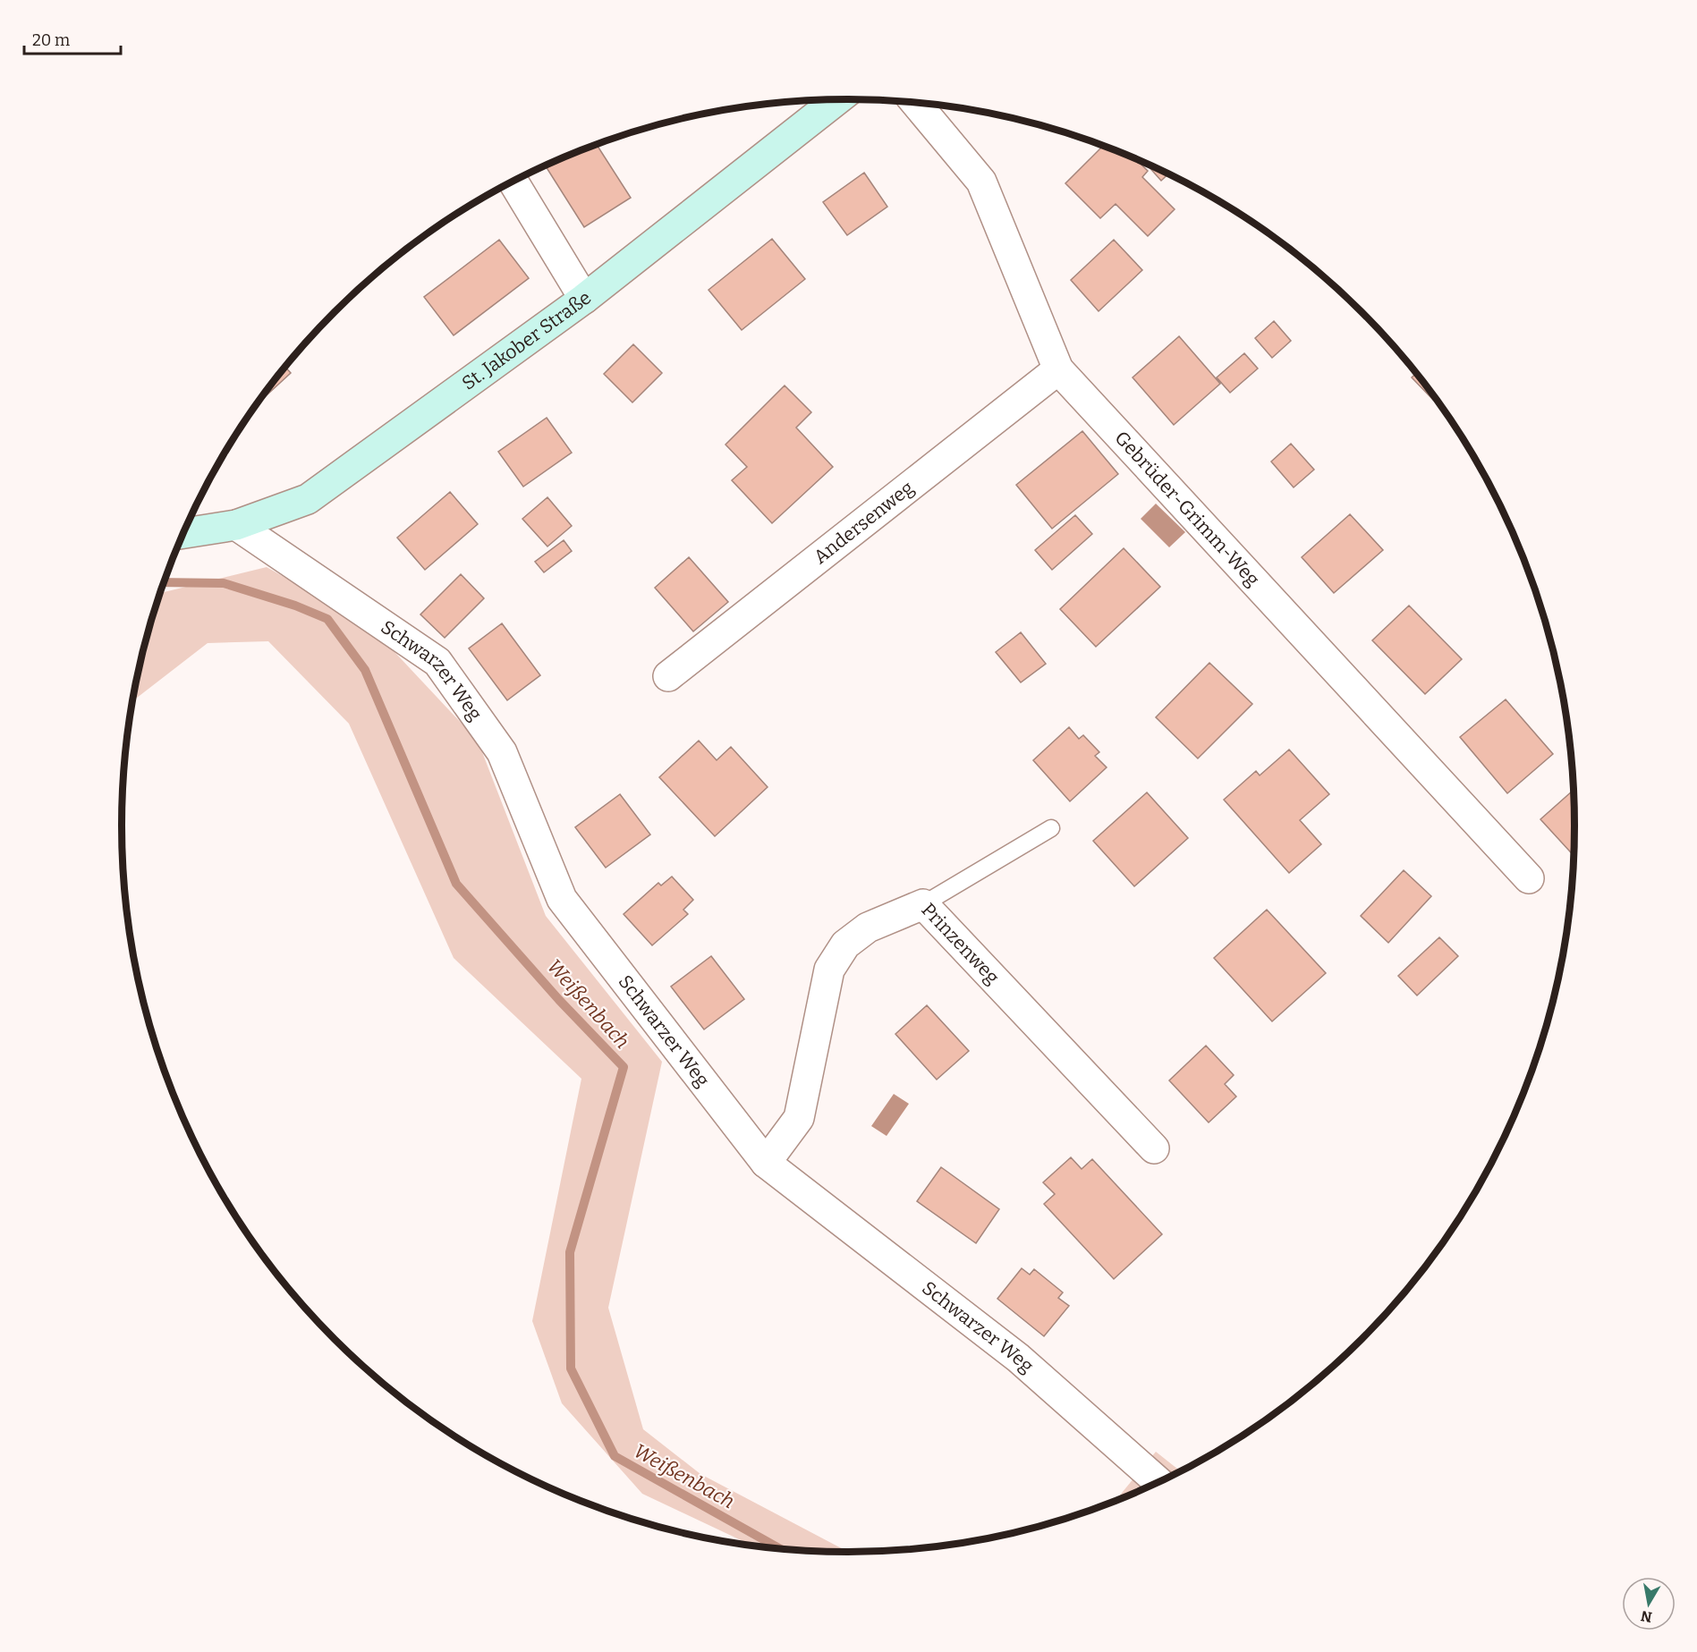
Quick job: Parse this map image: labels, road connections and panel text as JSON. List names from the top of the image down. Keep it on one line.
{"streets":{"main road":["St. Jakober Straße"],"street":["Gebrüder-Grimm-Weg","Andersenweg","Schwarzer Weg","Prinzenweg"]},"crossings":[["St. Jakober Straße","Schwarzer Weg"],["Gebrüder-Grimm-Weg","Andersenweg"],["Schwarzer Weg","Prinzenweg"]],"water":["Weißenbach"],"scale_bar":"20 m","north":"bottom"}
